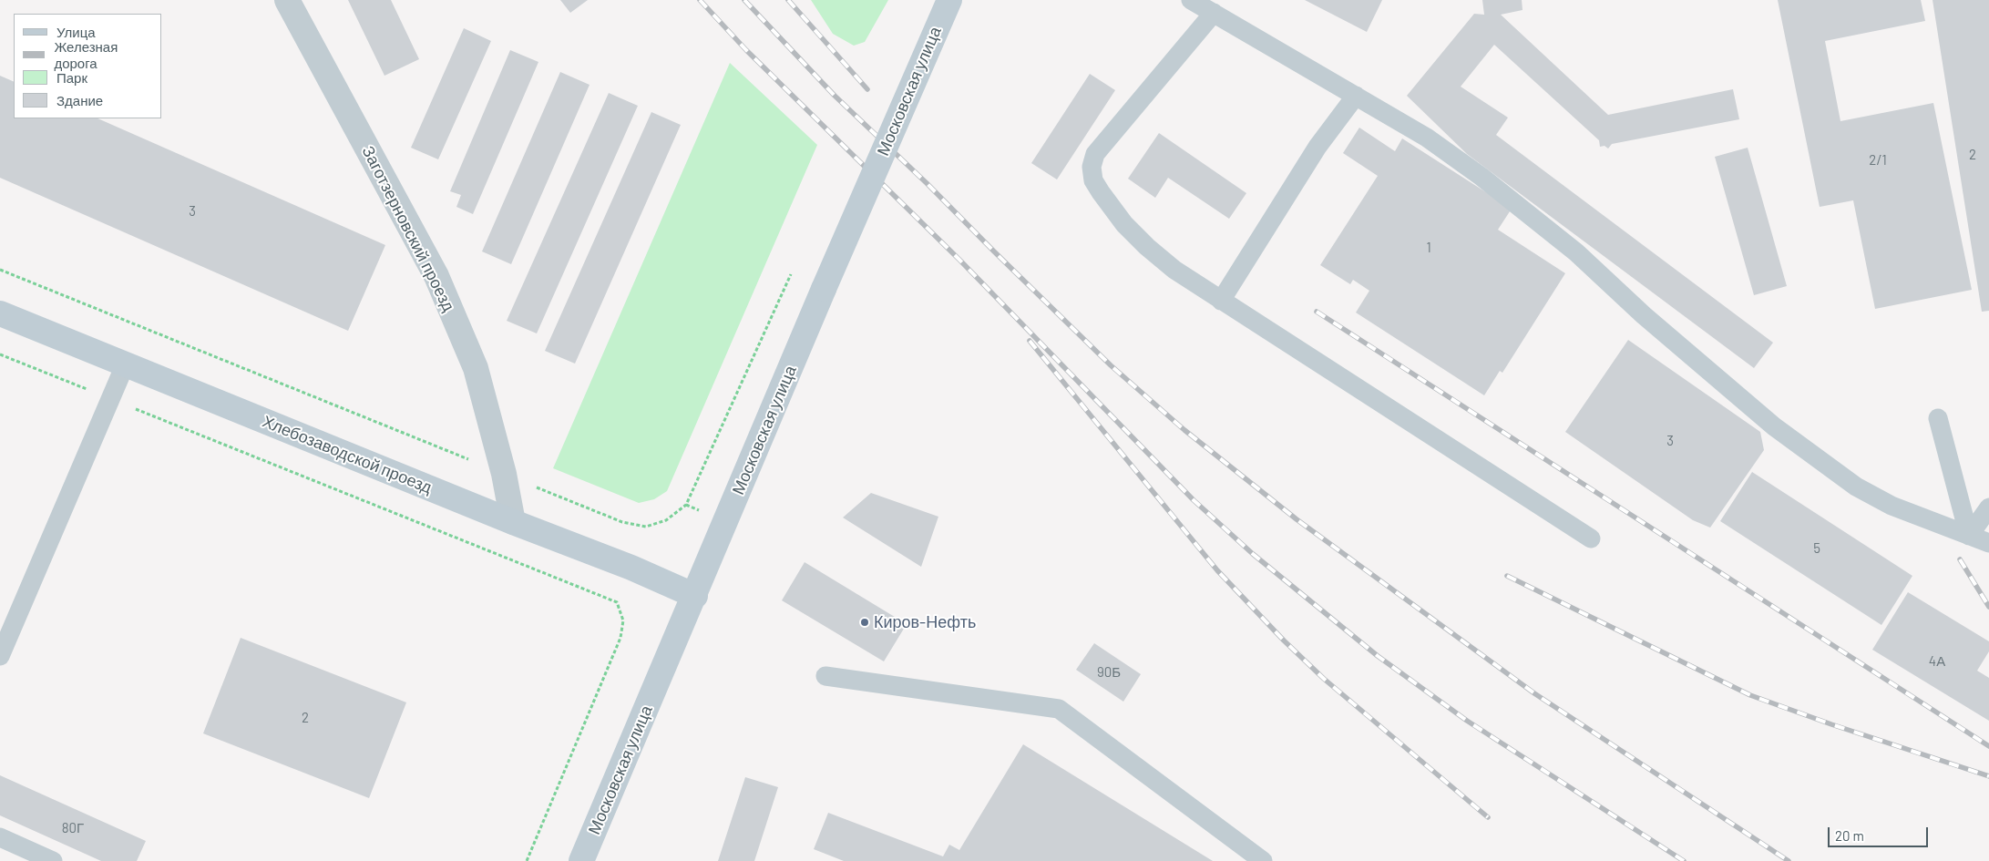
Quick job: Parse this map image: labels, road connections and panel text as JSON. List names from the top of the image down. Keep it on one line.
{"streets":{"main road":["Московская улица","Хлебозаводской проезд"],"street":["Заготзерновский проезд"]},"crossings":[["Московская улица","Хлебозаводской проезд"],["Заготзерновский проезд","Хлебозаводской проезд"]],"places":["Киров-Нефть"],"house_numbers":["2","2/1","3","1","3","5","4А","90Б","2","80Г"],"legend":["Улица","Железная дорога","Парк","Здание"],"scale_bar":"20 m"}
